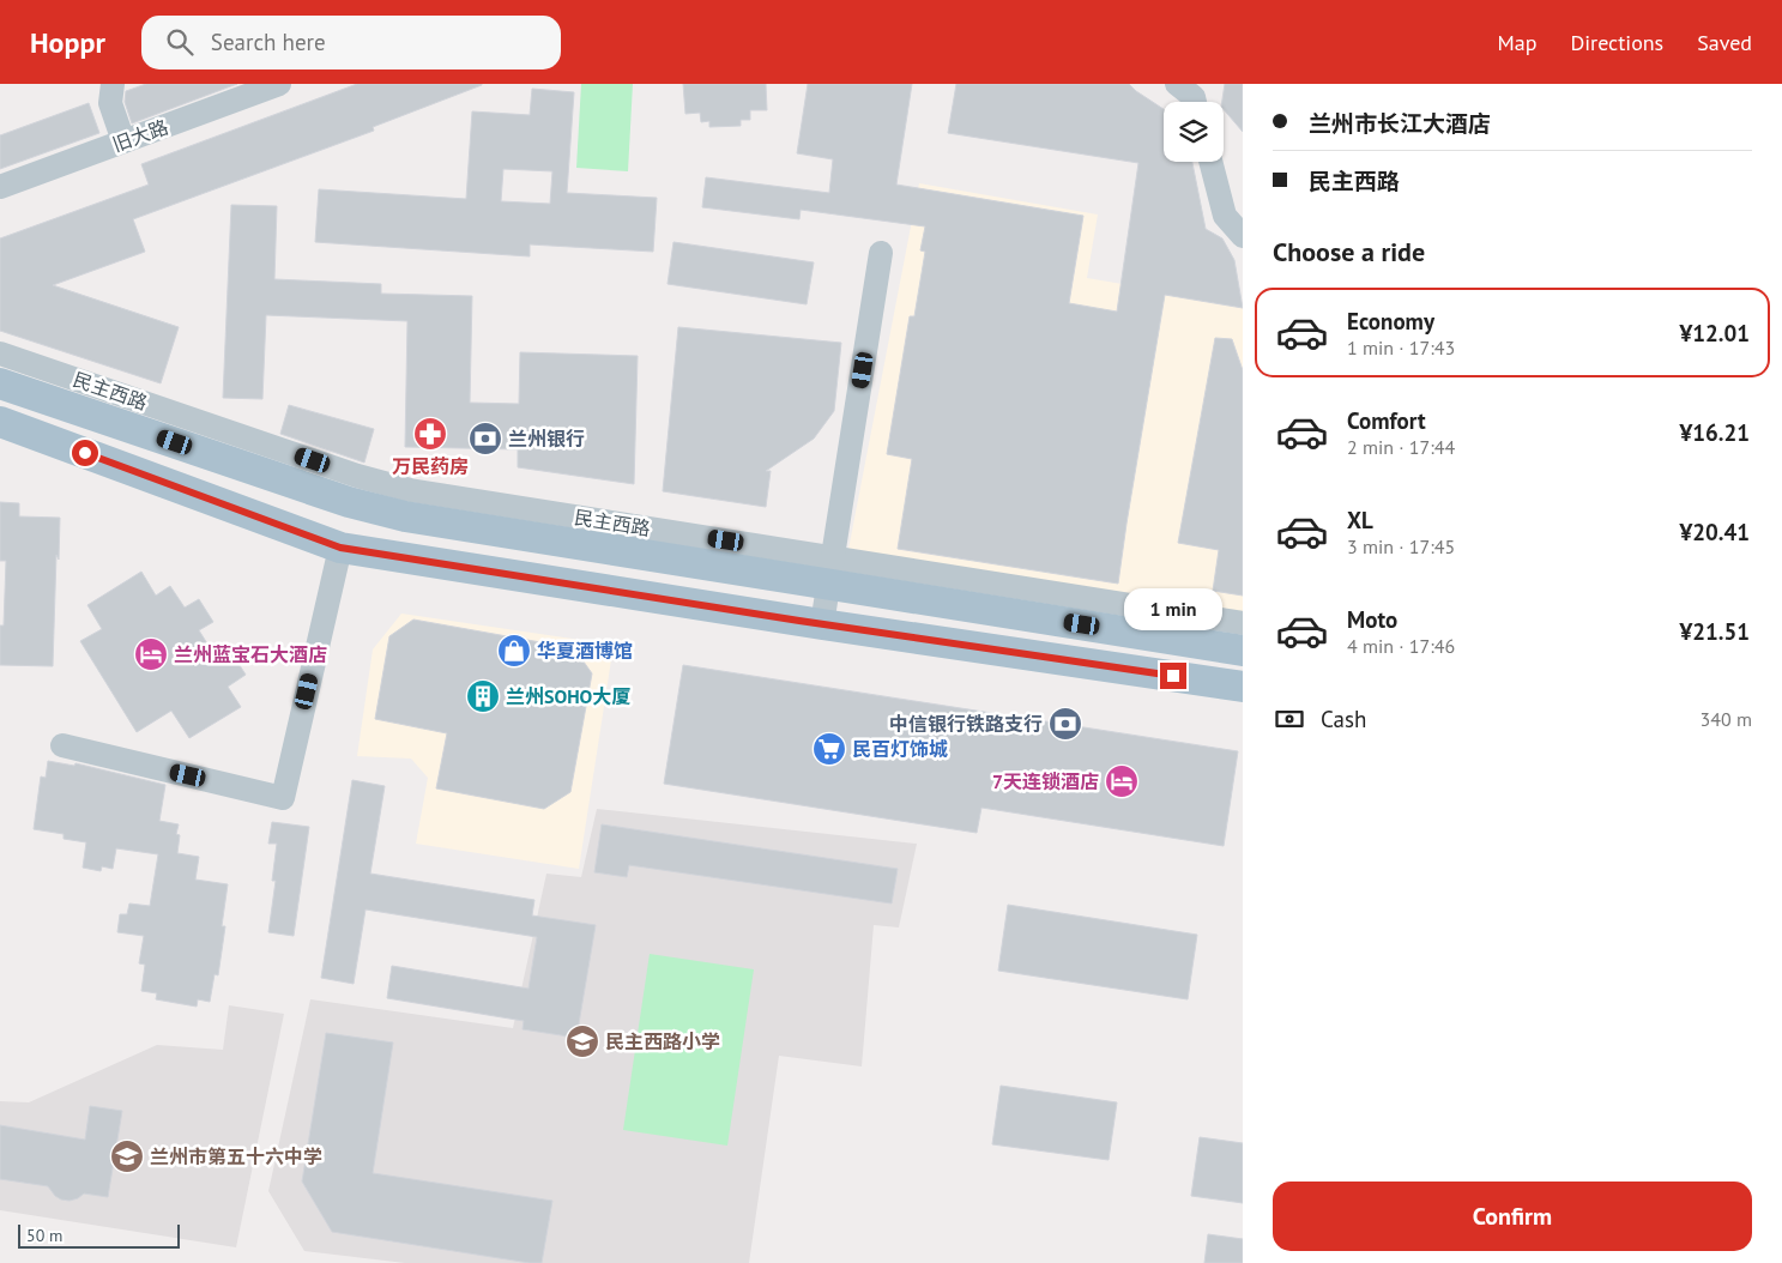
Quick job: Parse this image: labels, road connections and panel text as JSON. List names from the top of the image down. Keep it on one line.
{"streets":{"main road":["民主西路"],"street":["旧大路"]},"places":{"pharmacy":["万民药房"],"bank":["兰州银行","中信银行铁路支行"],"shop":["华夏酒博馆"],"hotel":["兰州蓝宝石大酒店","7天连锁酒店"],"building":["兰州SOHO大厦"],"supermarket":["民百灯饰城"],"school or university":["民主西路小学","兰州市第五十六中学"]},"scale_bar":"50 m","page":{"header":"Hoppr","search":"Search here","nav":["Map","Directions","Saved"],"banner":["兰州市长江大酒店","民主西路"],"heading":"Choose a ride","list":[{"name":"Economy","note":"1 min · 17:43","value":"¥12.01"},{"name":"Comfort","note":"2 min · 17:44","value":"¥16.21"},{"name":"XL","note":"3 min · 17:45","value":"¥20.41"},{"name":"Moto","note":"4 min · 17:46","value":"¥21.51"}],"bubble":"1 min","pay":["Cash","340 m"],"buttons":"Confirm","scale":"50 m"}}
